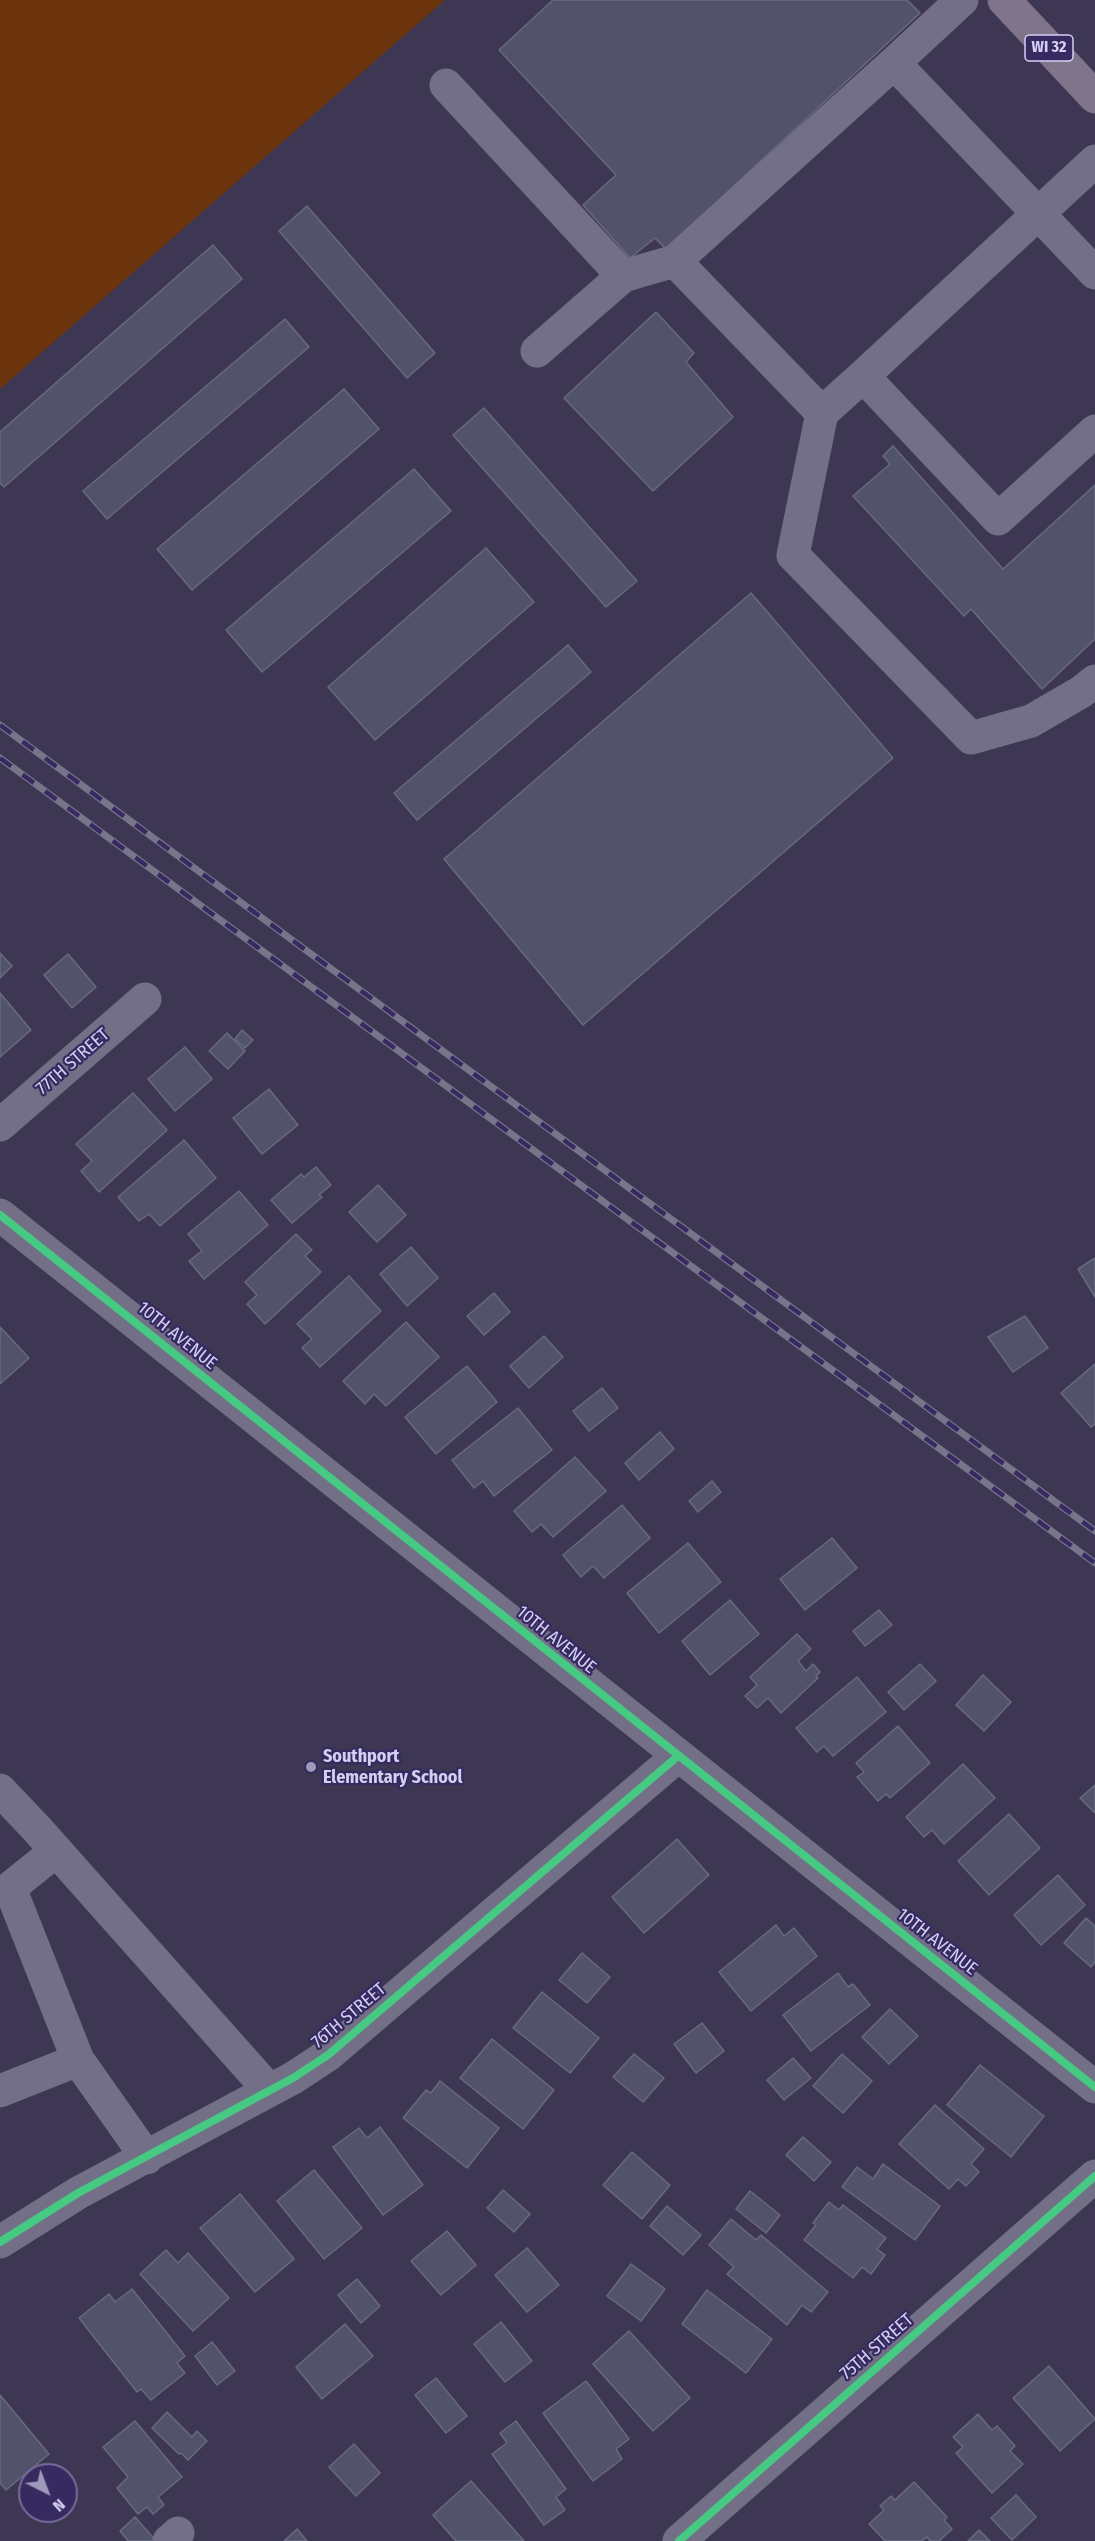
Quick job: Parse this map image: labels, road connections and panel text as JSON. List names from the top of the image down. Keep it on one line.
{"streets":{"main road":["WI 32"],"street":["77TH STREET","10TH AVENUE","76TH STREET","75TH STREET"]},"crossings":[["10TH AVENUE","76TH STREET"]],"places":["Southport Elementary School"],"north":"bottom right"}
